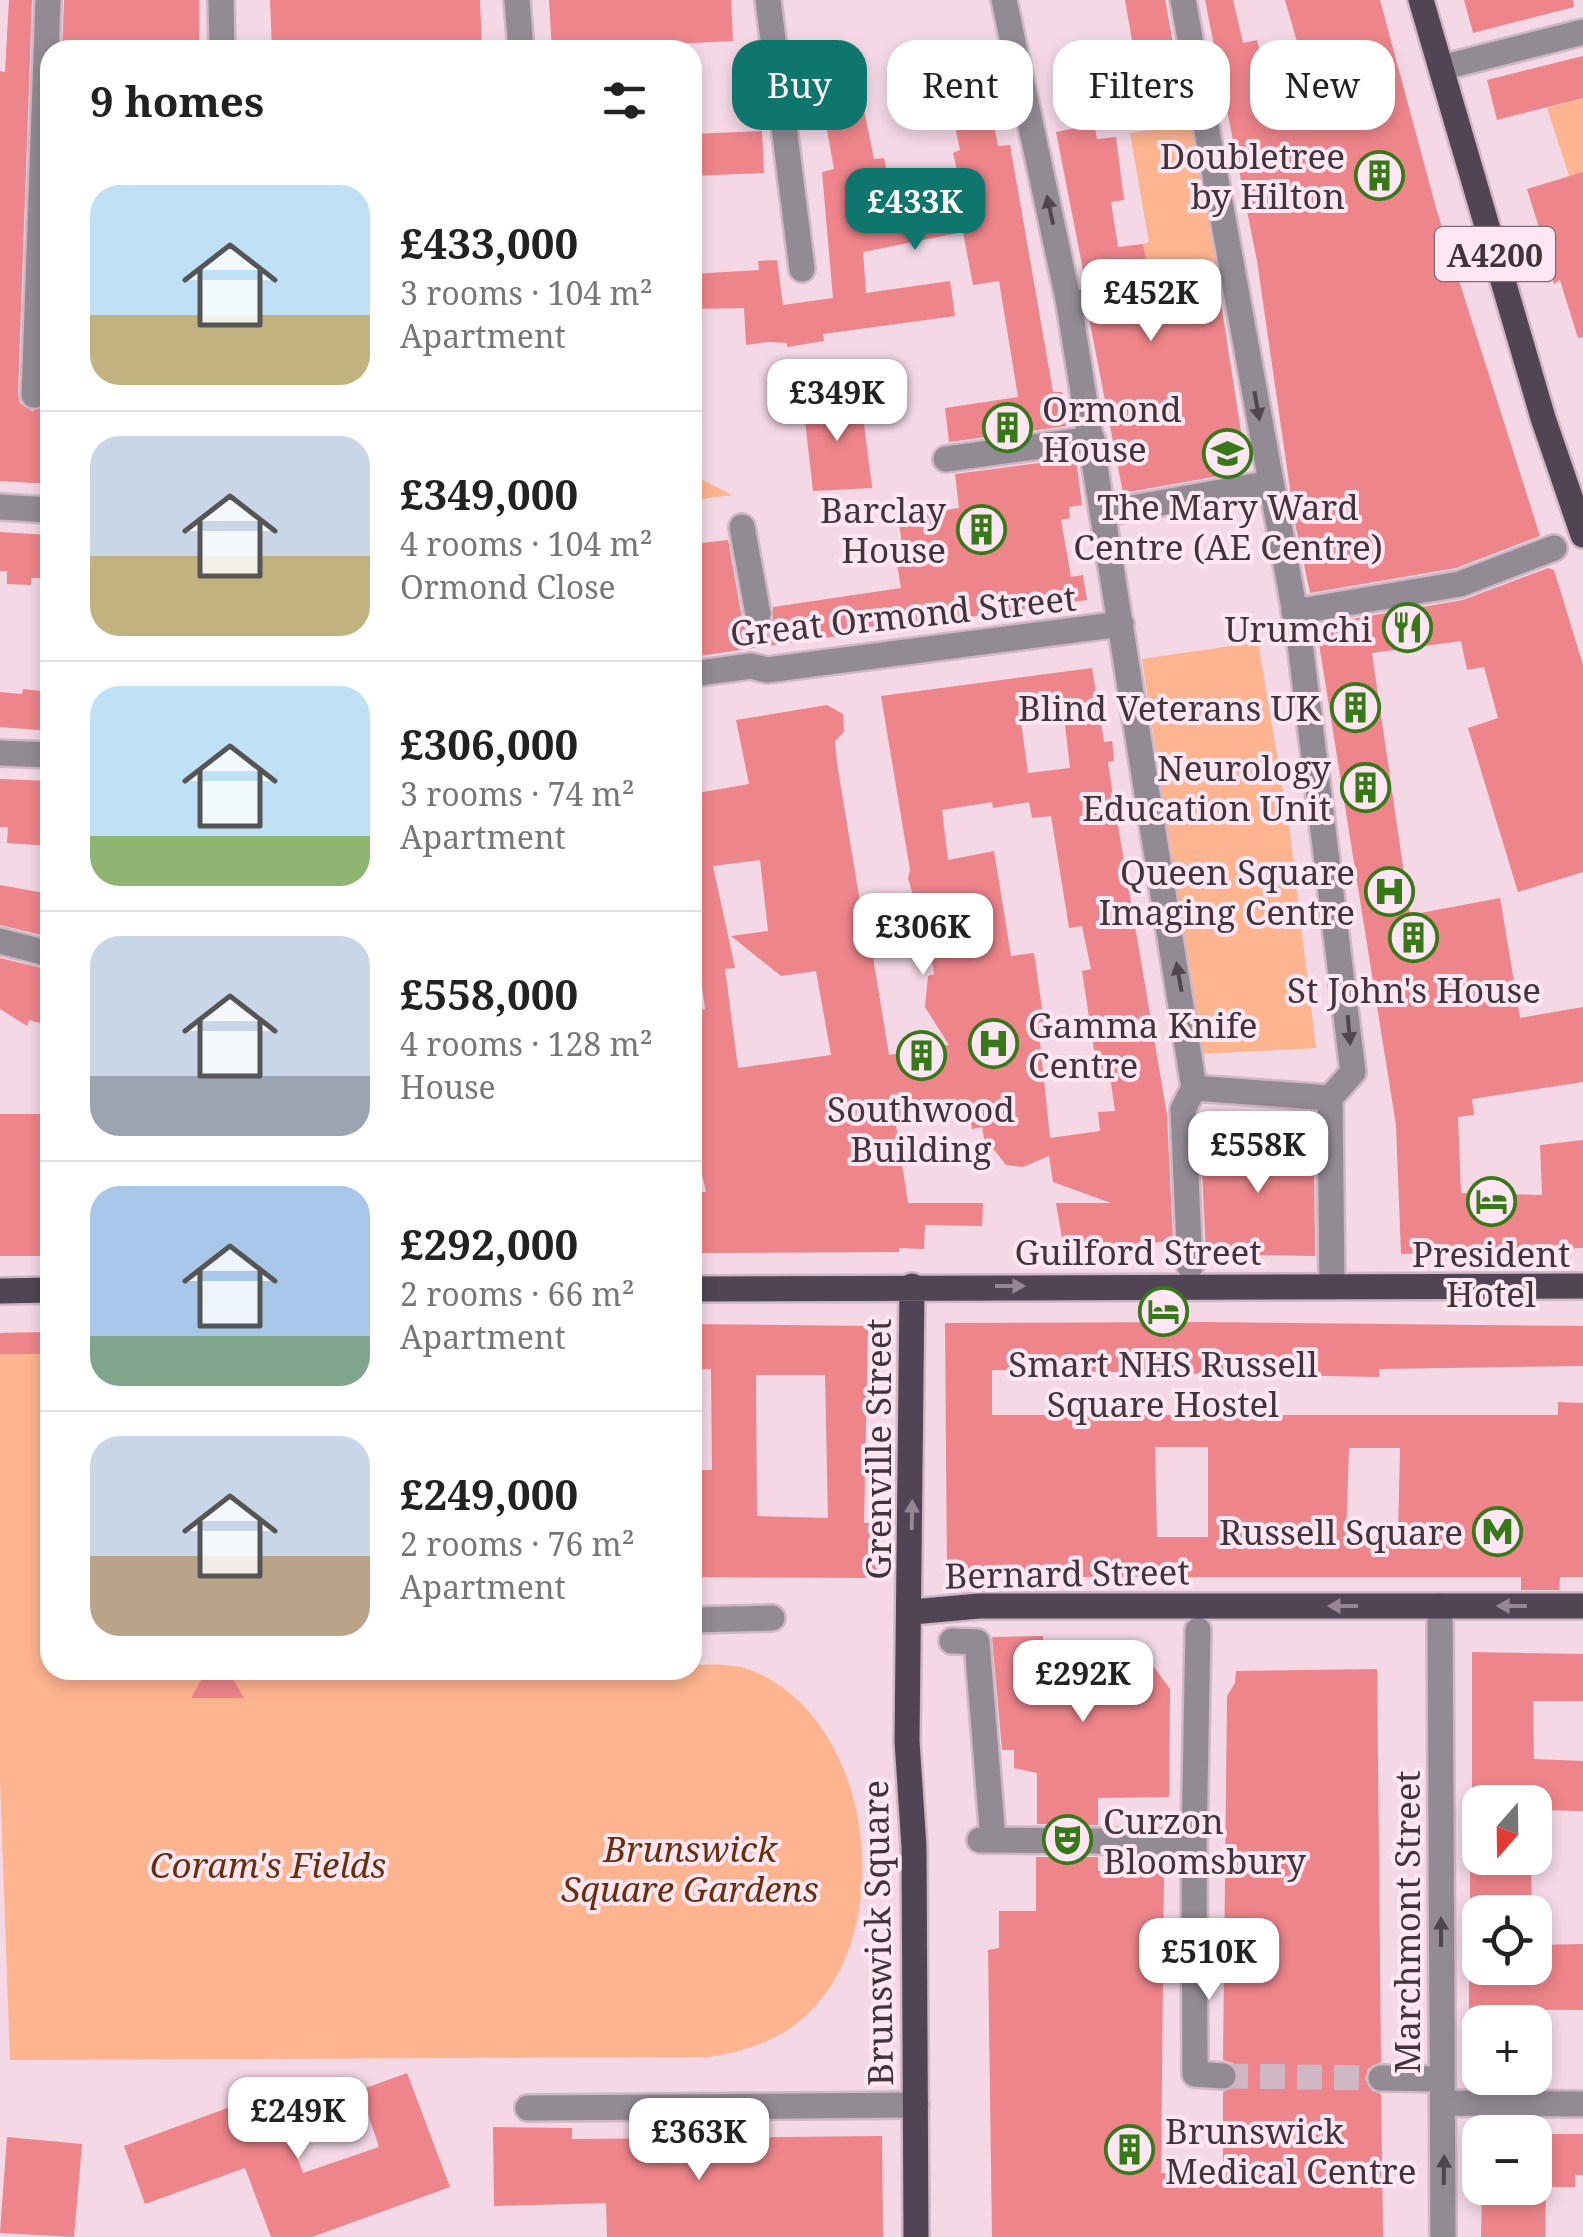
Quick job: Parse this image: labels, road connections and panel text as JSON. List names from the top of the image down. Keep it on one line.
{"streets":{"main road":["A4200","Guilford Street","Grenville Street","Bernard Street","Brunswick Square"],"street":["Great Ormond Street","Marchmont Street"]},"crossings":[["Guilford Street","Grenville Street"],["Grenville Street","Bernard Street"],["Grenville Street","Brunswick Square"],["Bernard Street","Marchmont Street"],["Bernard Street","Brunswick Square"]],"one_way":["Guilford Street","Grenville Street","Bernard Street","Marchmont Street"],"parks":["Brunswick Square Gardens","Coram's Fields"],"places":{"building":["Doubletree by Hilton","Ormond House","Barclay House","Blind Veterans UK","Neurology Education Unit","St John's House","Southwood Building","Brunswick Medical Centre"],"school or university":["The Mary Ward Centre (AE Centre)"],"restaurant":["Urumchi"],"hospital":["Queen Square Imaging Centre","Gamma Knife Centre"],"hotel":["President Hotel","Smart NHS Russell Square Hostel"],"metro station":["Russell Square"],"theatre":["Curzon Bloomsbury"]},"north":"bottom","page":{"chip":["Buy","Rent","Filters","New"],"heading":"9 homes","list":[{"name":"£433,000","note":"3 rooms · 104 m² · Apartment"},{"name":"£349,000","note":"4 rooms · 104 m² · Ormond Close"},{"name":"£306,000","note":"3 rooms · 74 m² · Apartment"},{"name":"£558,000","note":"4 rooms · 128 m² · House"},{"name":"£292,000","note":"2 rooms · 66 m² · Apartment"},{"name":"£249,000","note":"2 rooms · 76 m² · Apartment"}],"price":["£433K","£452K","£349K","£306K","£558K","£292K","£510K","£249K","£363K"],"map_buttons":["+","−"]}}
